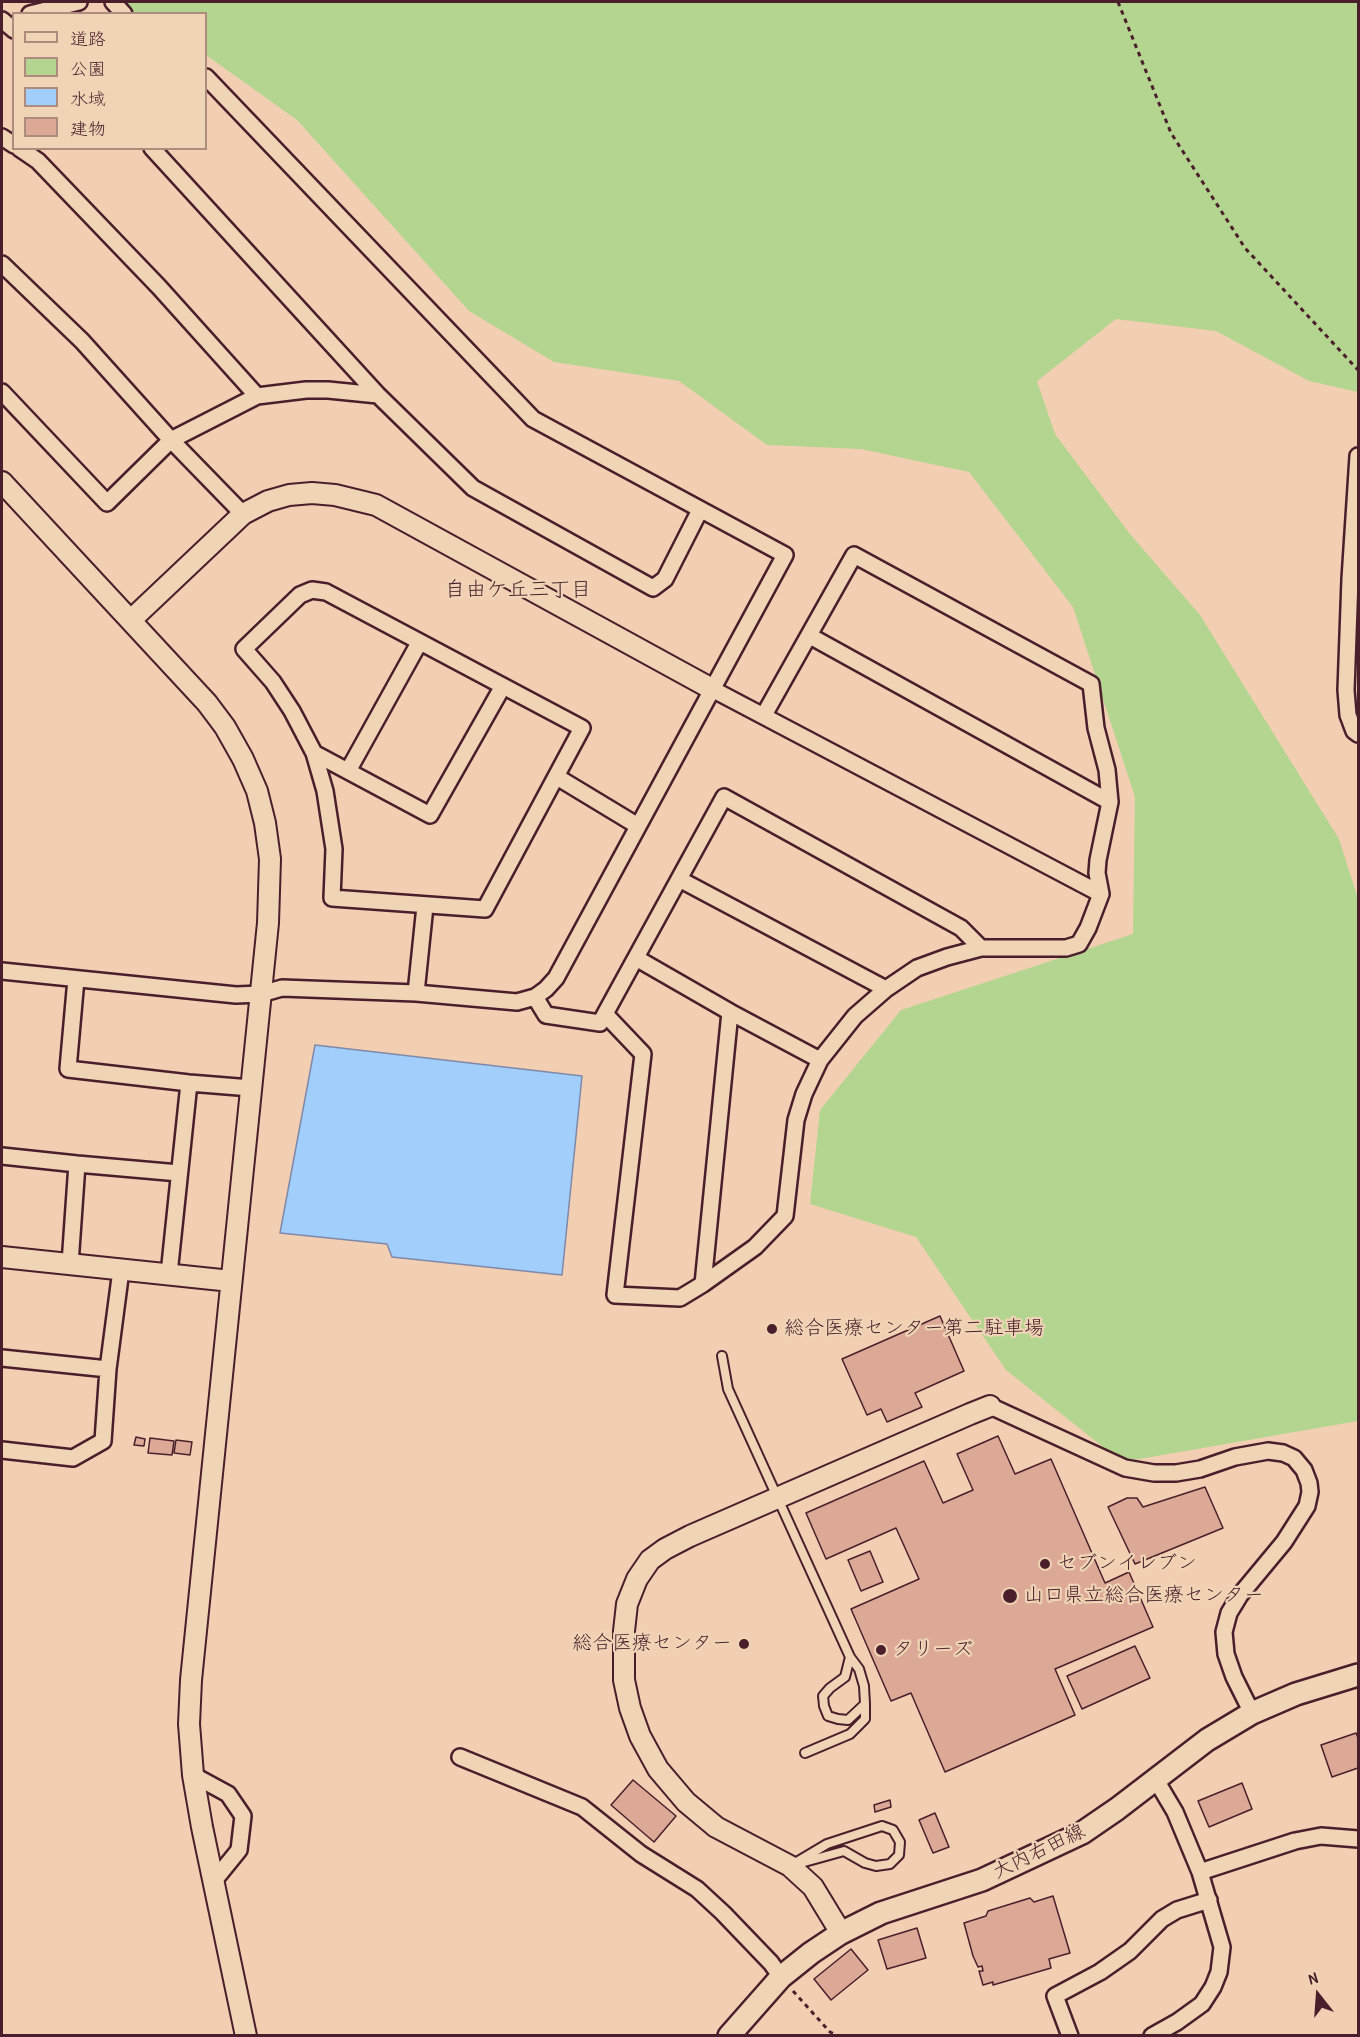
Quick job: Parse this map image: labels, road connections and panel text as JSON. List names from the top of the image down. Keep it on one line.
{"streets":{"main road":["大内右田線"]},"districts":["自由ケ丘三丁目"],"places":["総合医療センター第二駐車場","セブンイレブン","山口県立総合医療センター","総合医療センター","タリーズ"],"legend":["道路","公園","水域","建物"],"north":"top"}
